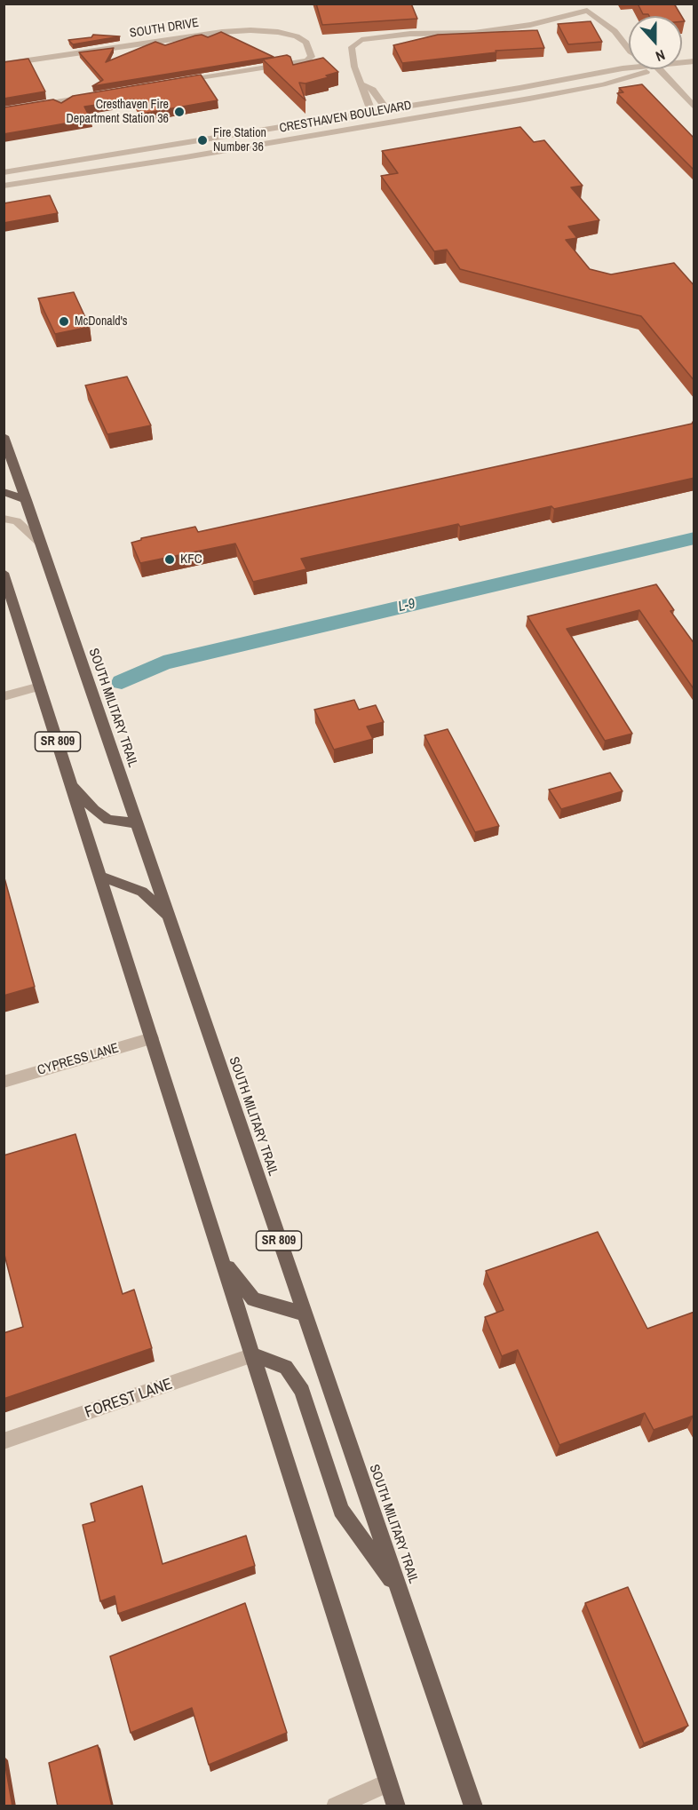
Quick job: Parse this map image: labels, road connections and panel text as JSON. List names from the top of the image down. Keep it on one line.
{"streets":{"main road":["SOUTH MILITARY TRAIL","SR 809"],"street":["SOUTH DRIVE","CRESTHAVEN BOULEVARD","CYPRESS LANE","FOREST LANE"]},"crossings":[["SR 809","CYPRESS LANE"],["SR 809","FOREST LANE"]],"water":["L-9"],"places":["Cresthaven Fire Department Station 36","Fire Station Number 36","McDonald's","KFC"],"north":"bottom"}
